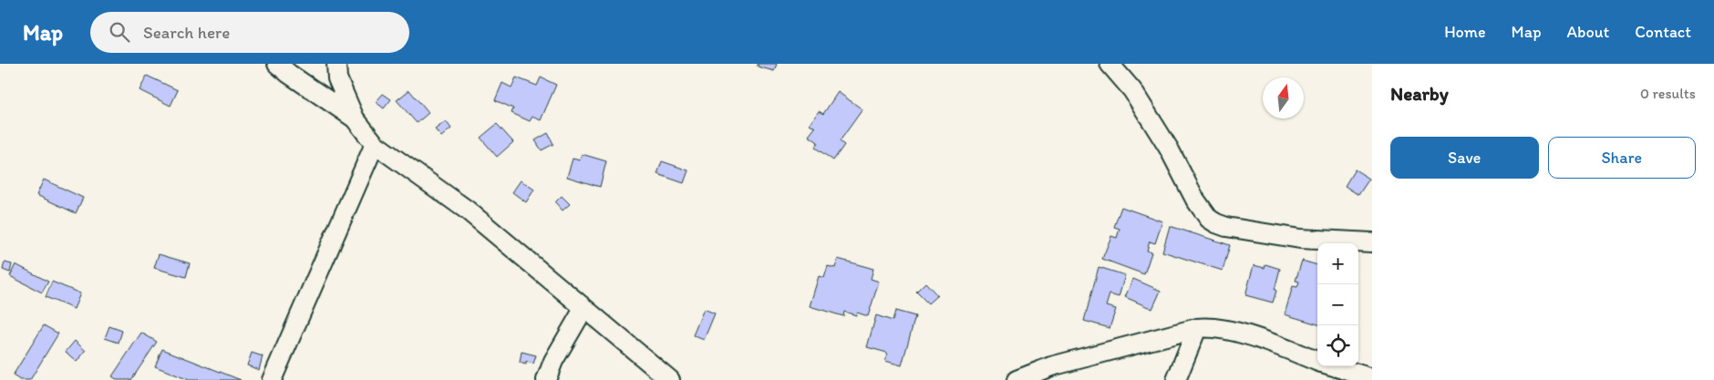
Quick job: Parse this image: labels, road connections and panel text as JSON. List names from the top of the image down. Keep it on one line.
{"north":"top","page":{"header":"Map","search":"Search here","nav":["Home","Map","About","Contact"],"heading":["Nearby","0 results"],"buttons":["Save","Share"],"map_buttons":["+","−"]}}
